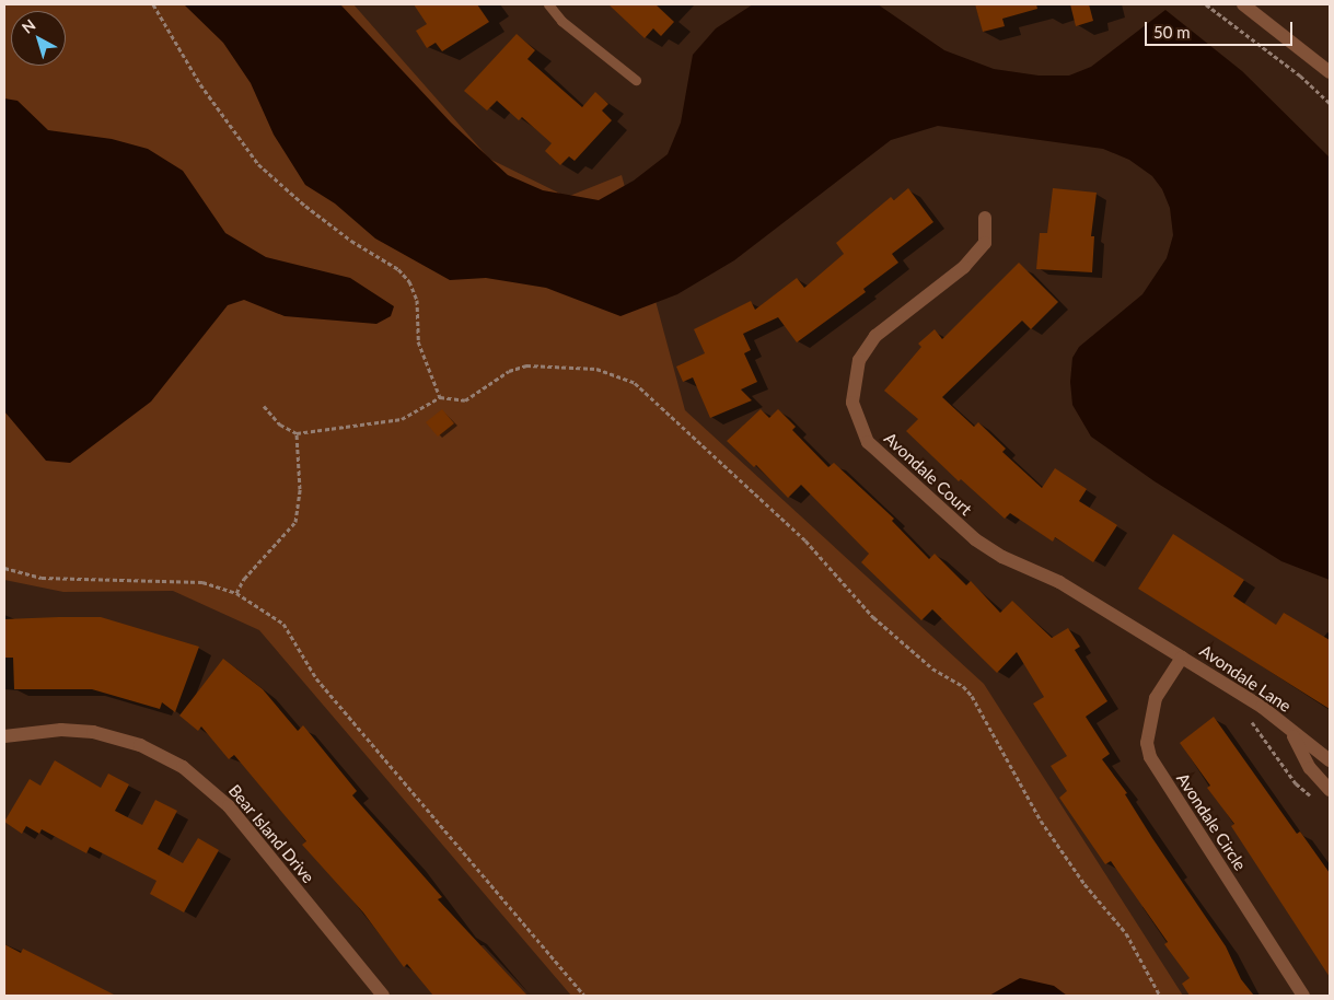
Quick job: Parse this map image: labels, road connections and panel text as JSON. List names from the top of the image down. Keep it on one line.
{"streets":{"street":["Avondale Court","Avondale Lane","Avondale Circle","Bear Island Drive"]},"crossings":[["Avondale Court","Avondale Lane"],["Avondale Court","Avondale Circle"],["Avondale Lane","Avondale Circle"]],"scale_bar":"50 m","north":"top left"}
